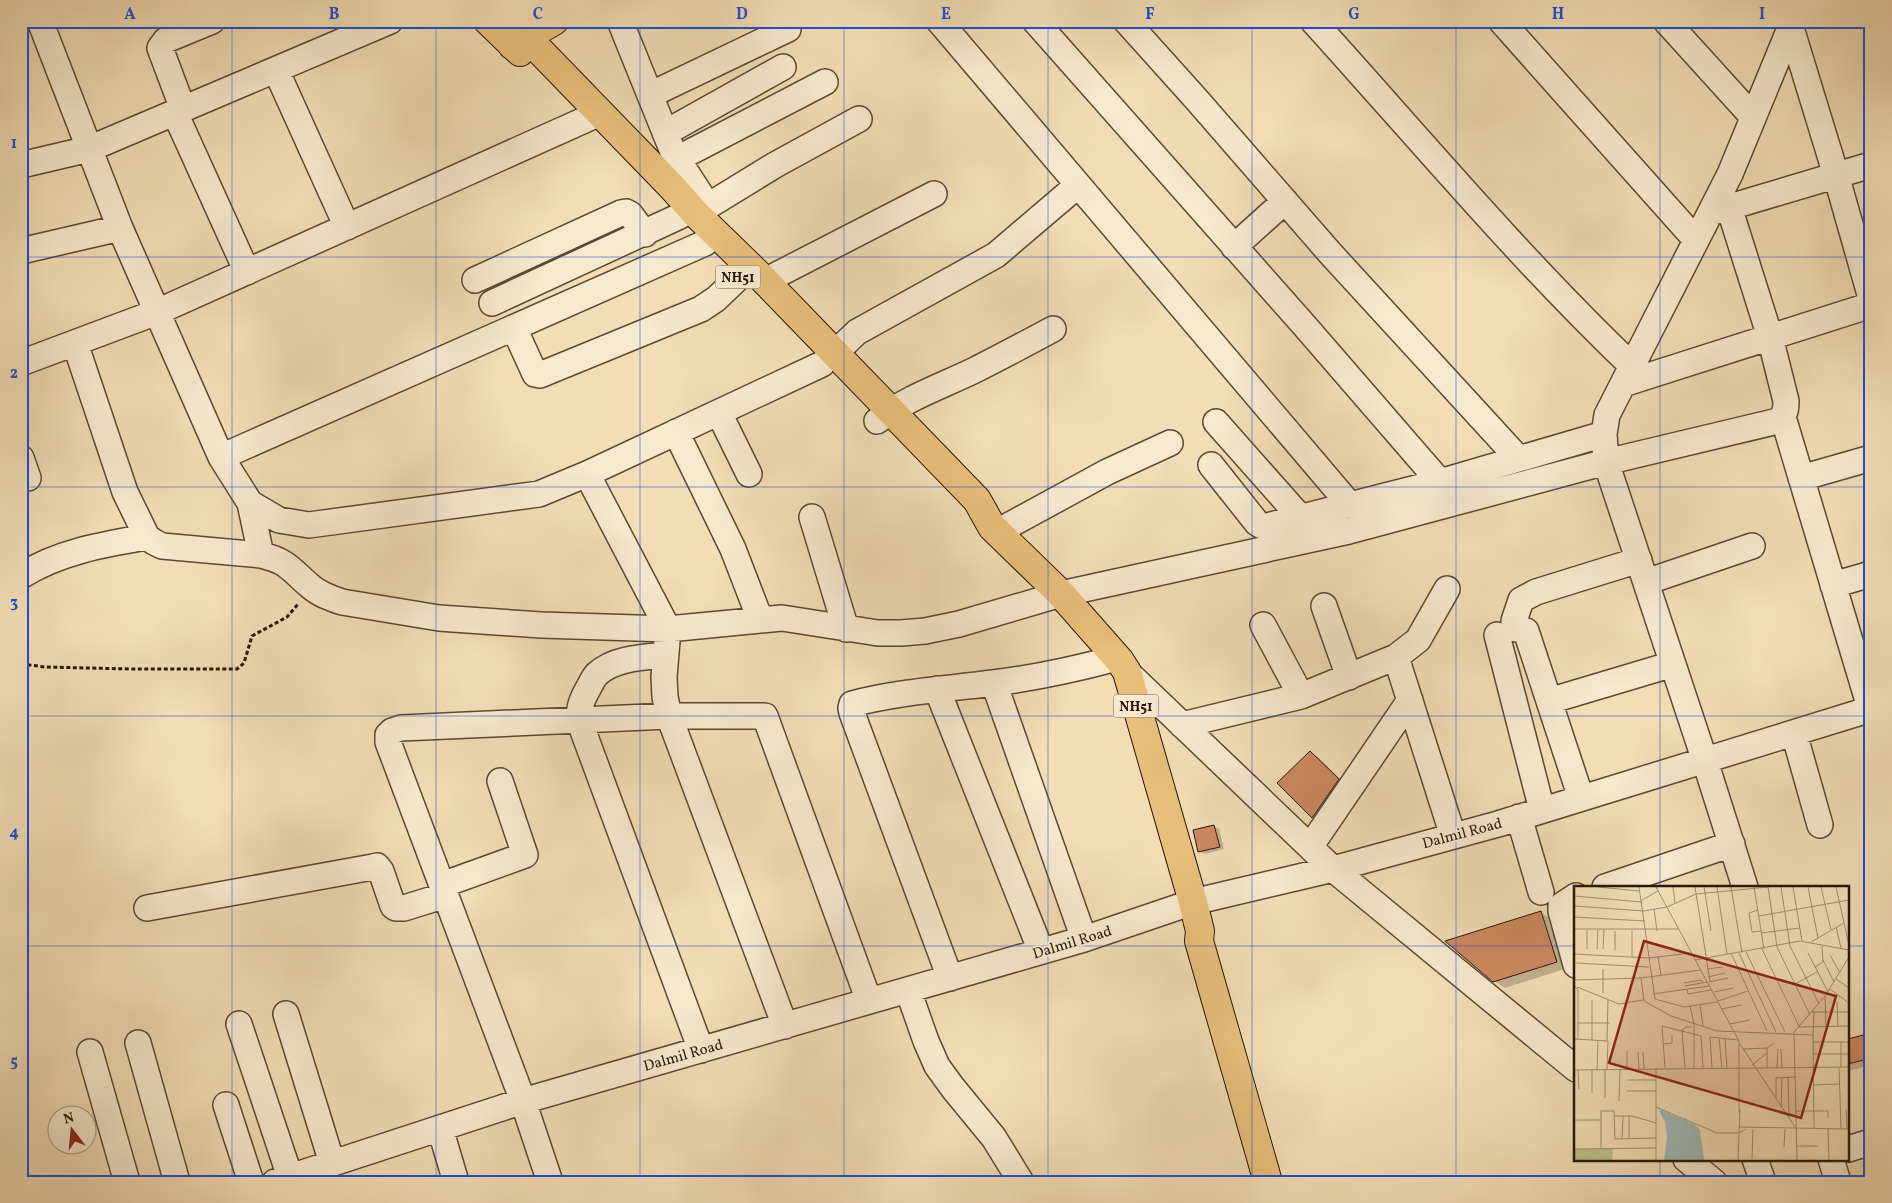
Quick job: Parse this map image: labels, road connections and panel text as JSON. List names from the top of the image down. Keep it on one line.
{"streets":{"main road":["NH51"],"street":["Dalmil Road"]},"crossings":[["NH51","Dalmil Road"]],"north":"top","grid":{"columns":["A","B","C","D","E","F","G","H","I"],"rows":["1","2","3","4","5"]}}
